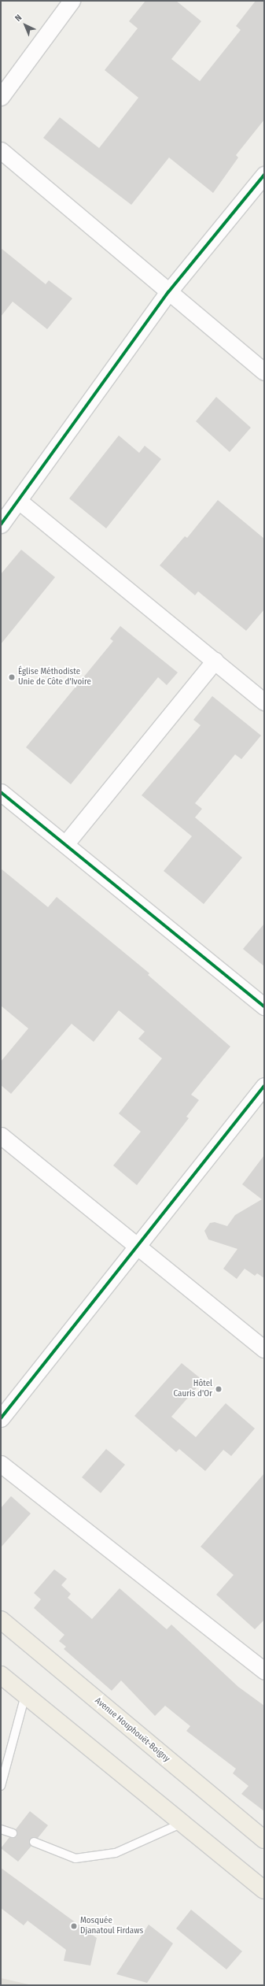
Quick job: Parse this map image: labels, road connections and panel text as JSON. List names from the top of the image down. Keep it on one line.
{"streets":{"highway":["Avenue Houphouët-Boigny"]},"places":["Église Méthodiste Unie de Côte d'Ivoire","Hôtel Cauris d'Or","Mosquée Djanatoul Firdaws"],"north":"top left"}
